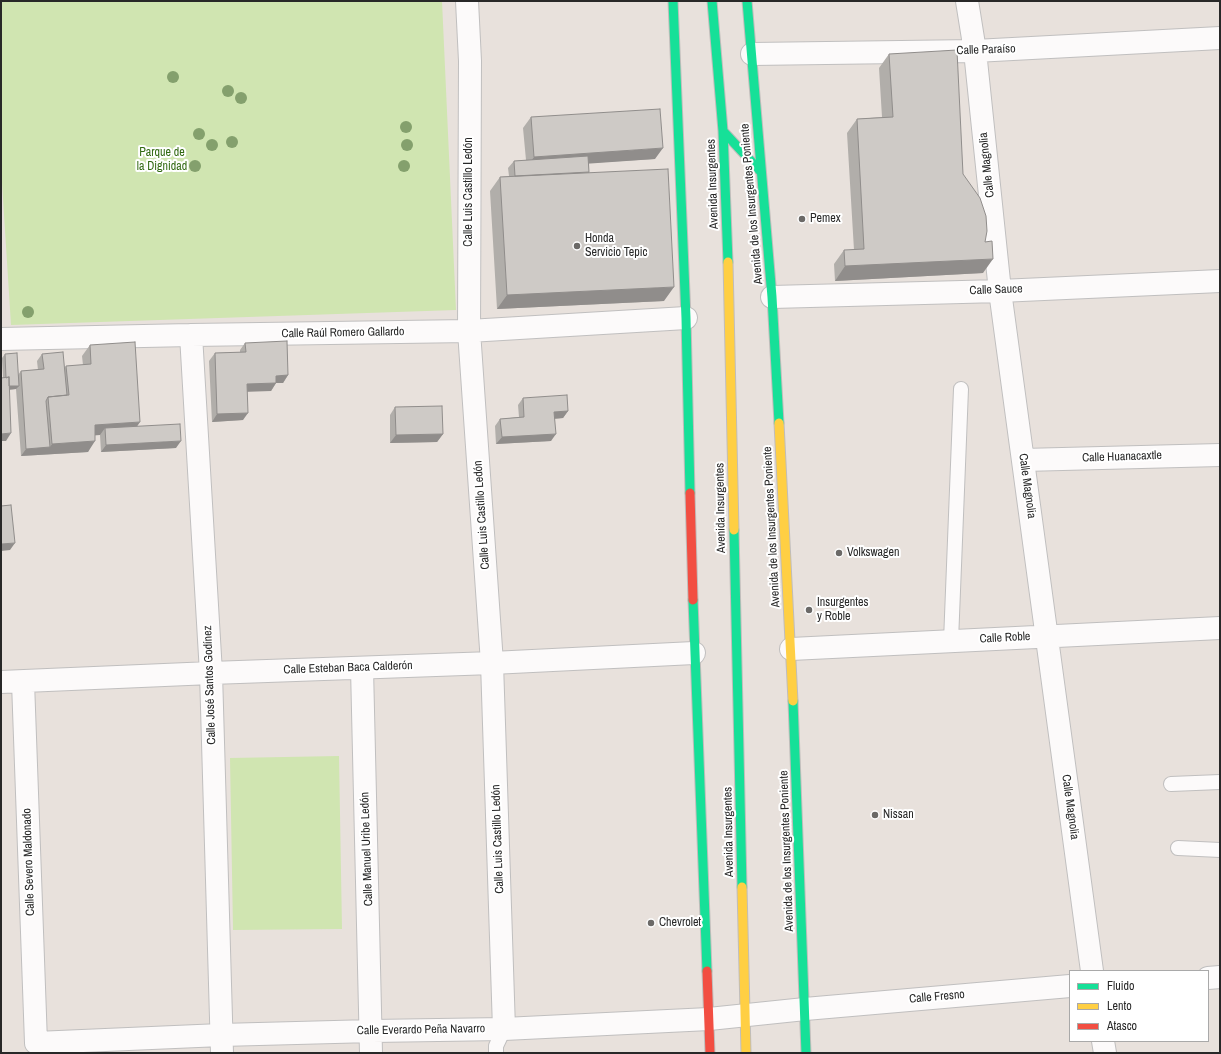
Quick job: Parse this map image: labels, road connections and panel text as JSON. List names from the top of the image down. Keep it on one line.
{"streets":{"main road":["Avenida Insurgentes","Avenida de los Insurgentes Poniente"],"street":["Calle Paraíso","Calle Magnolia","Calle Luis Castillo Ledón","Calle Sauce","Calle Raúl Romero Gallardo","Calle Huanacaxtle","Calle Roble","Calle Esteban Baca Calderón","Calle José Santos Godínez","Calle Manuel Uribe Ledón","Calle Severo Maldonado","Calle Fresno","Calle Everardo Peña Navarro"]},"crossings":[["Calle Paraíso","Calle Magnolia"],["Calle Paraíso","Avenida de los Insurgentes Poniente"],["Calle Magnolia","Calle Sauce"],["Calle Magnolia","Calle Huanacaxtle"],["Calle Magnolia","Calle Roble"],["Avenida Insurgentes","Calle Everardo Peña Navarro"],["Calle Luis Castillo Ledón","Calle Raúl Romero Gallardo"],["Calle Luis Castillo Ledón","Calle Esteban Baca Calderón"],["Calle Luis Castillo Ledón","Calle Everardo Peña Navarro"],["Avenida de los Insurgentes Poniente","Calle Sauce"],["Avenida de los Insurgentes Poniente","Calle Roble"],["Avenida de los Insurgentes Poniente","Calle Fresno"],["Avenida de los Insurgentes Poniente","Calle Everardo Peña Navarro"],["Calle Raúl Romero Gallardo","Calle José Santos Godínez"],["Calle Esteban Baca Calderón","Calle José Santos Godínez"],["Calle Esteban Baca Calderón","Calle Manuel Uribe Ledón"],["Calle Esteban Baca Calderón","Calle Severo Maldonado"],["Calle José Santos Godínez","Calle Everardo Peña Navarro"],["Calle Manuel Uribe Ledón","Calle Everardo Peña Navarro"],["Calle Severo Maldonado","Calle Everardo Peña Navarro"],["Calle Fresno","Calle Everardo Peña Navarro"]],"parks":["Parque de la Dignidad"],"places":["Pemex","Honda Servicio Tepic","Volkswagen","Insurgentes y Roble","Nissan","Chevrolet"],"legend":["Fluido","Lento","Atasco"]}
